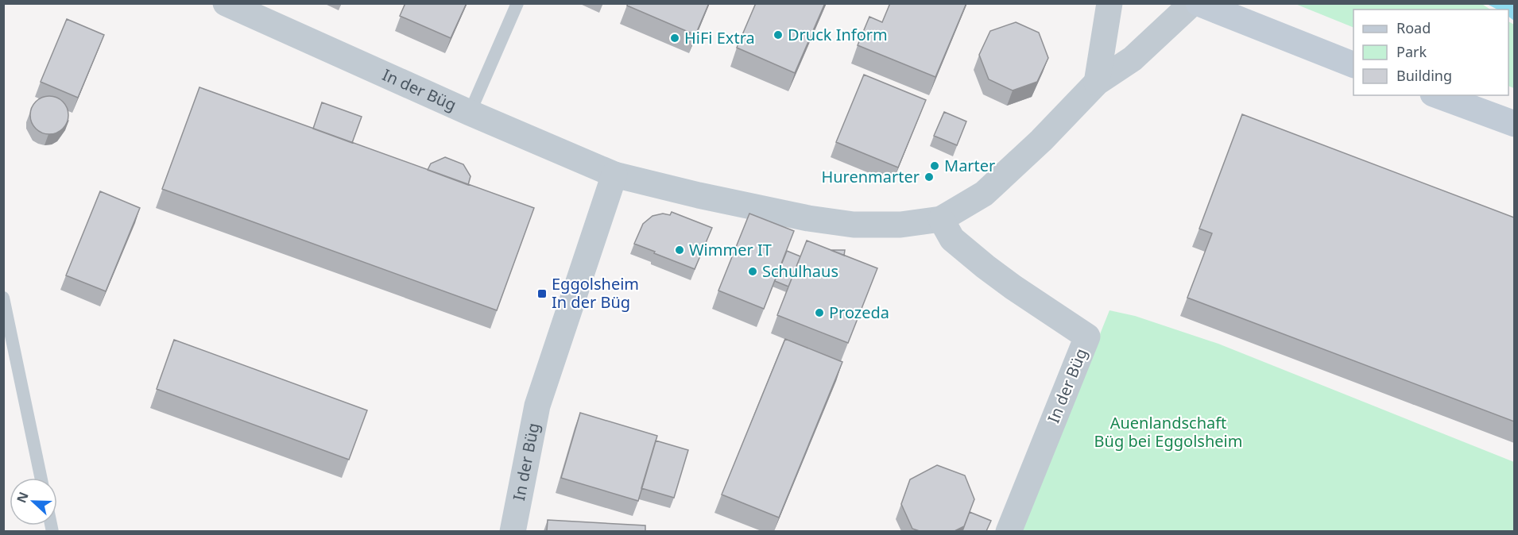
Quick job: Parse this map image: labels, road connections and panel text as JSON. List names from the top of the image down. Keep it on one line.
{"streets":{"street":["In der Büg"]},"parks":["Auenlandschaft Büg bei Eggolsheim"],"places":{"other":["Druck Inform","HiFi Extra","Marter","Hurenmarter","Wimmer IT","Schulhaus","Prozeda"],"transit":["Eggolsheim In der Büg"]},"legend":["Road","Park","Building"],"north":"left"}
